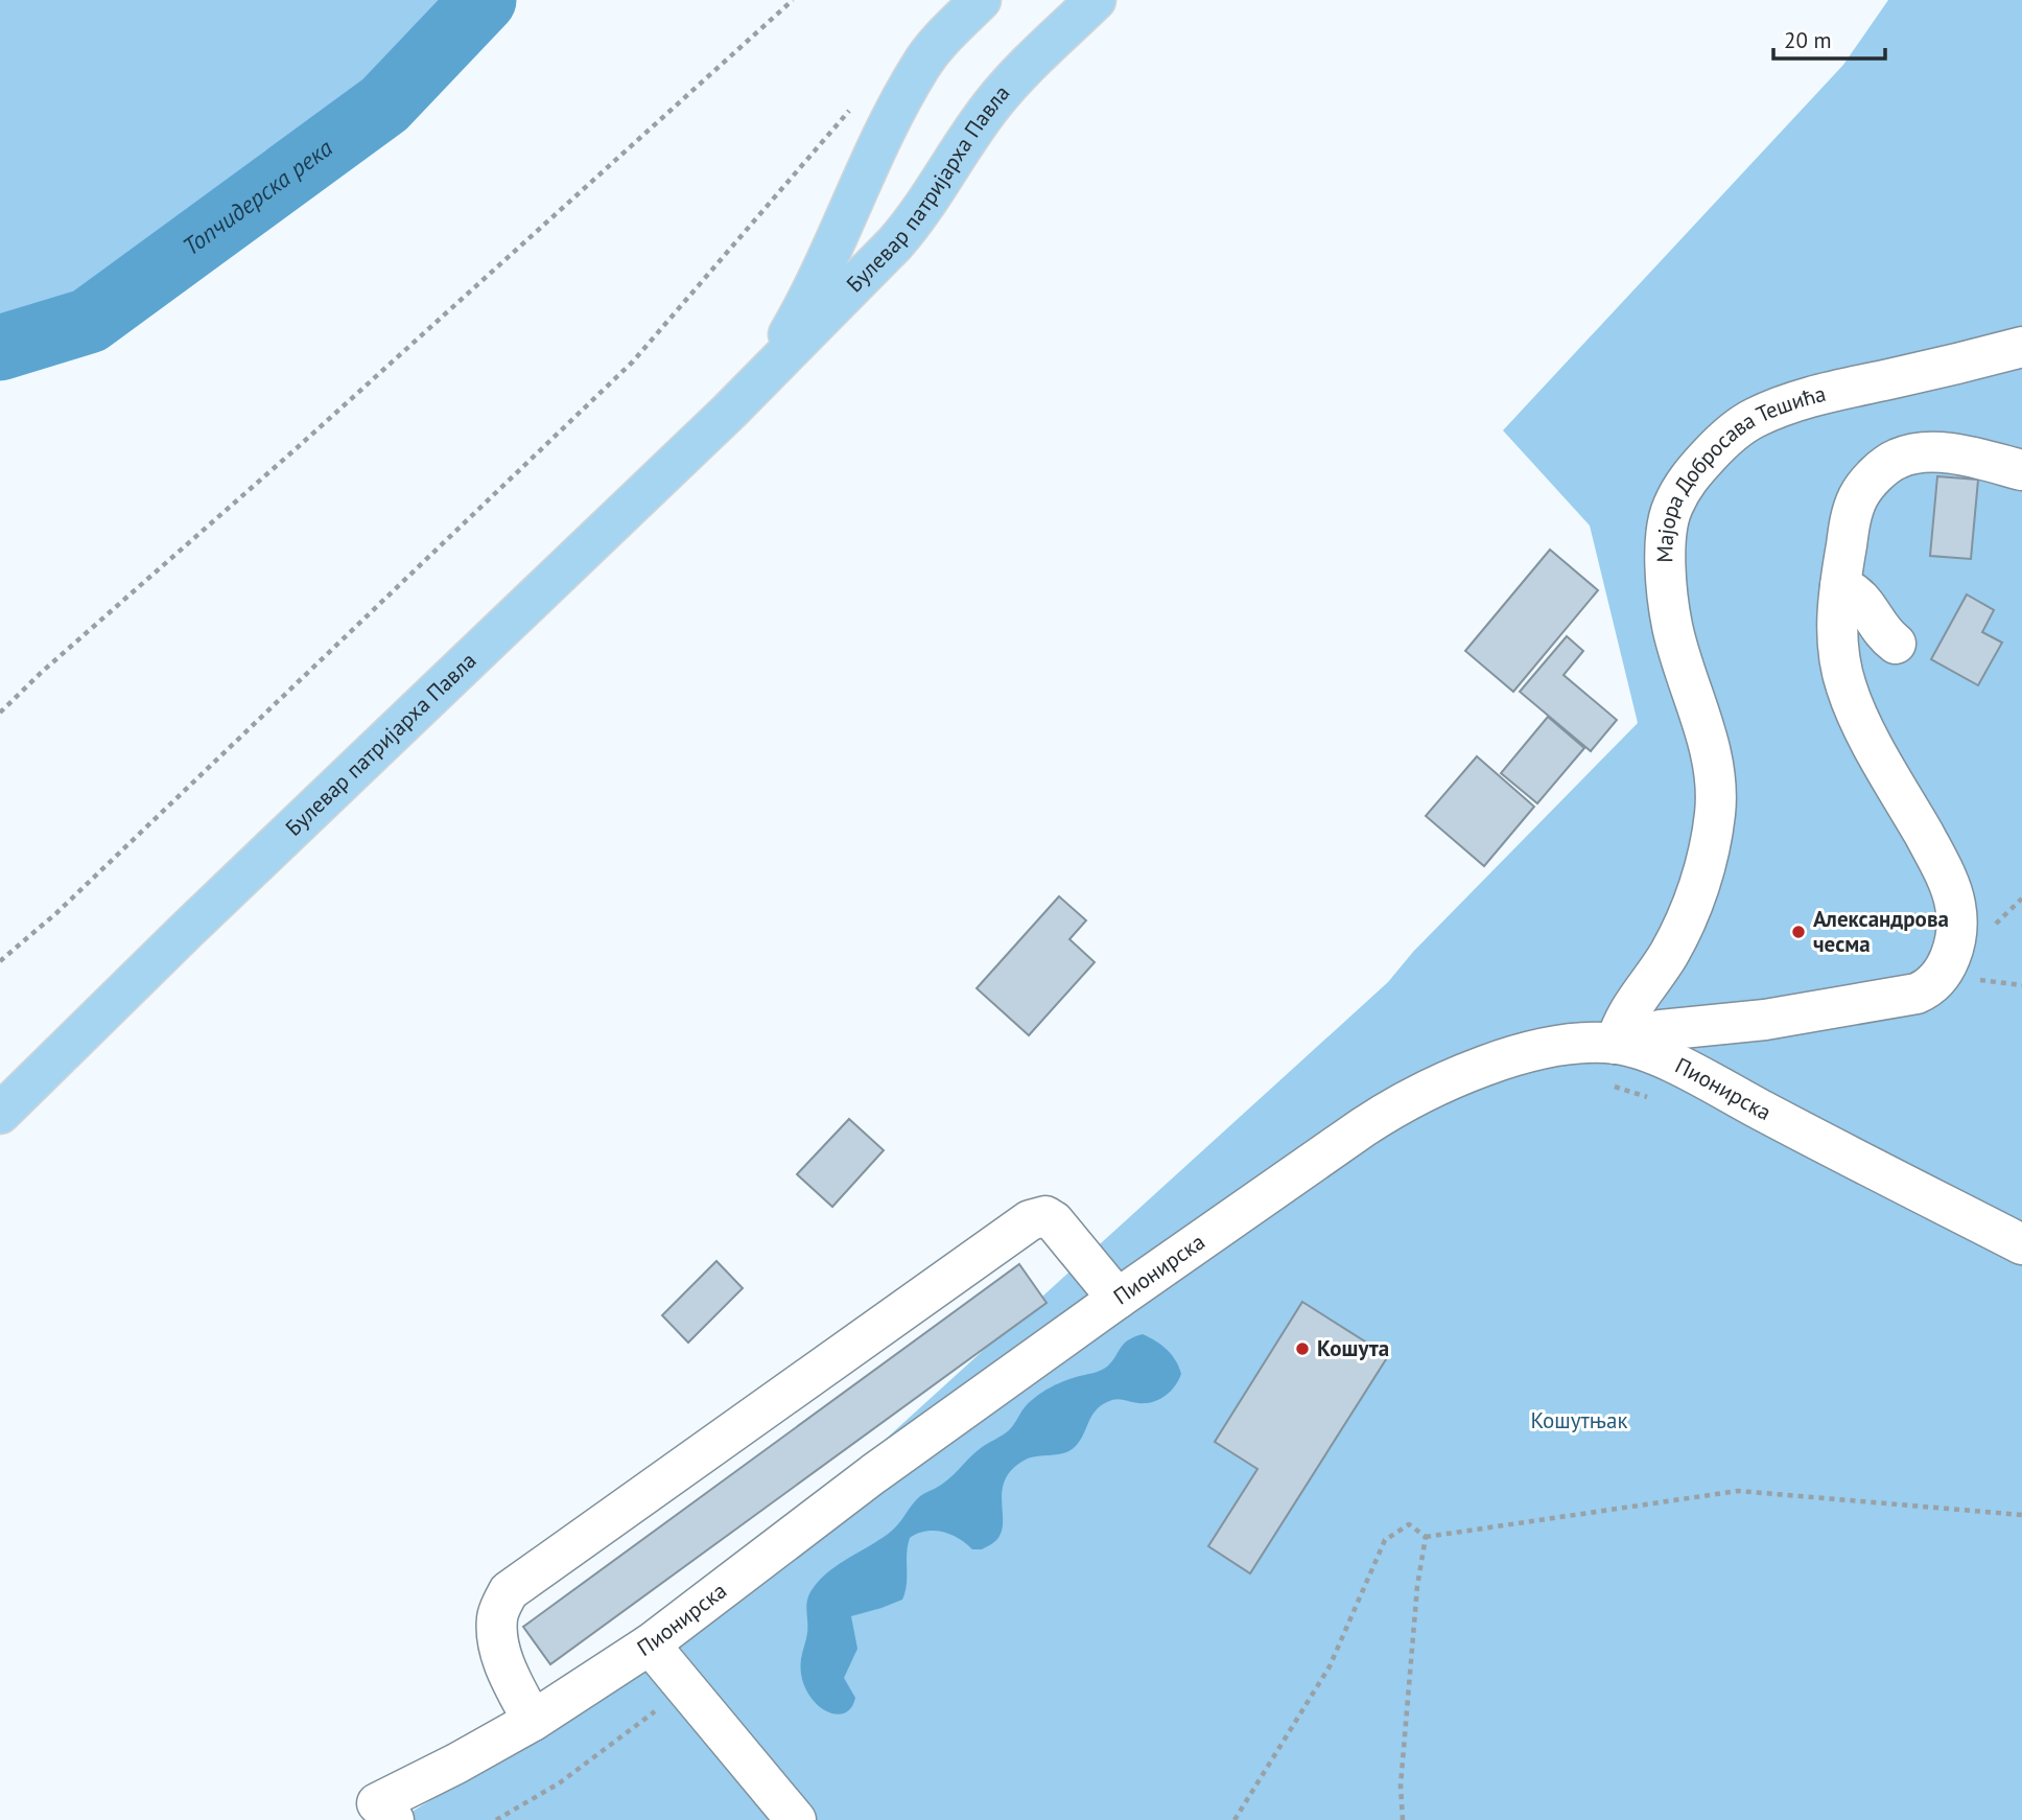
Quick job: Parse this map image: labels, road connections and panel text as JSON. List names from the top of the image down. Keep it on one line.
{"streets":{"main road":["Булевар патријарха Павла"],"street":["Мајора Добросава Тешића","Пионирска"]},"crossings":[["Мајора Добросава Тешића","Пионирска"]],"water":["Топчидерска река"],"parks":["Кошутњак"],"places":["Александрова чесма","Кошута"],"scale_bar":"20 m"}
